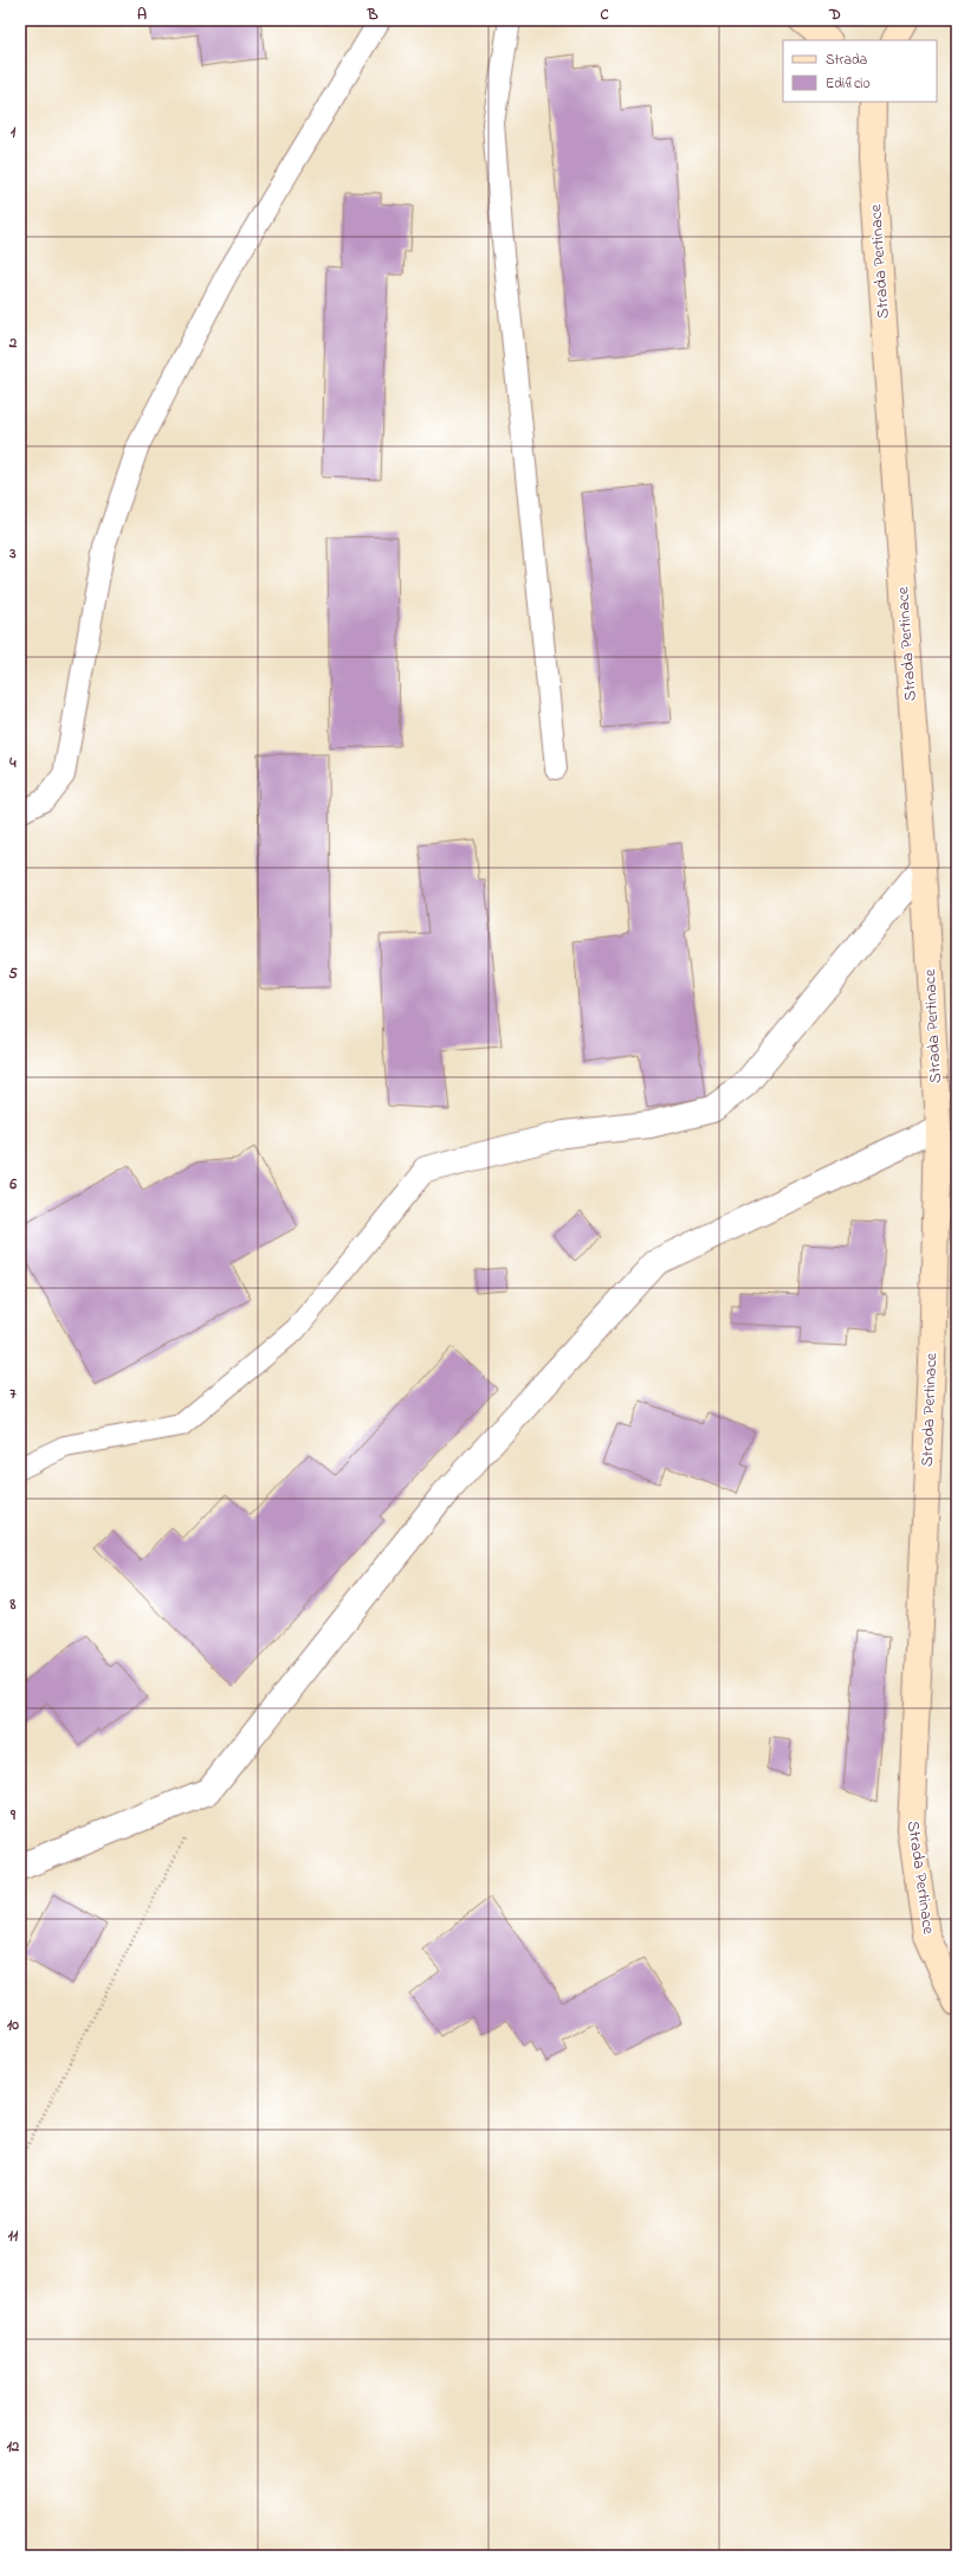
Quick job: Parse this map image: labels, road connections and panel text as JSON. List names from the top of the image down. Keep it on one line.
{"streets":{"main road":["Strada Pertinace"]},"legend":["Strada","Edificio"],"grid":{"columns":["A","B","C","D"],"rows":["1","2","3","4","5","6","7","8","9","10","11","12"]}}
